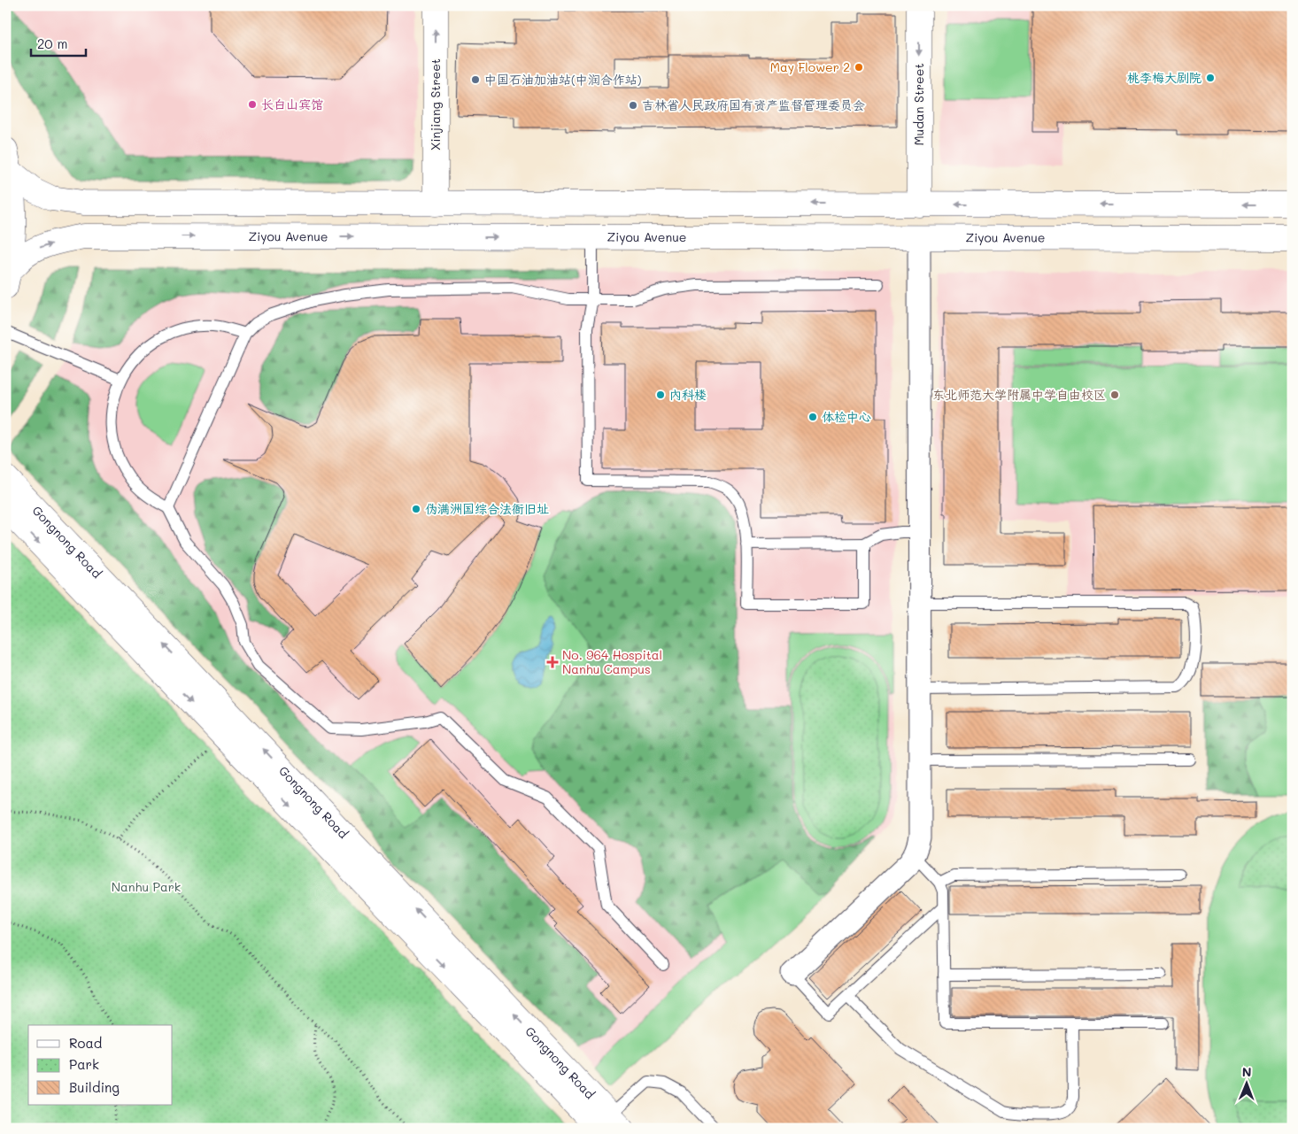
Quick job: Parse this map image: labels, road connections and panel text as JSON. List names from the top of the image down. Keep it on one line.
{"streets":{"main road":["Xinjiang Street","Mudan Street","Ziyou Avenue","Gongnong Road"]},"one_way":["Xinjiang Street","Mudan Street"],"parks":["Nanhu Park"],"places":{"other":["May Flower 2","桃李梅大剧院","中国石油加油站(中润合作站)","长白山宾馆","吉林省人民政府国有资产监督管理委员会","内科楼","东北师范大学附属中学自由校区","体检中心","伪满洲国综合法衙旧址"],"health":["No. 964 Hospital Nanhu Campus"]},"legend":["Road","Park","Building"],"scale_bar":"20 m","north":"top"}
